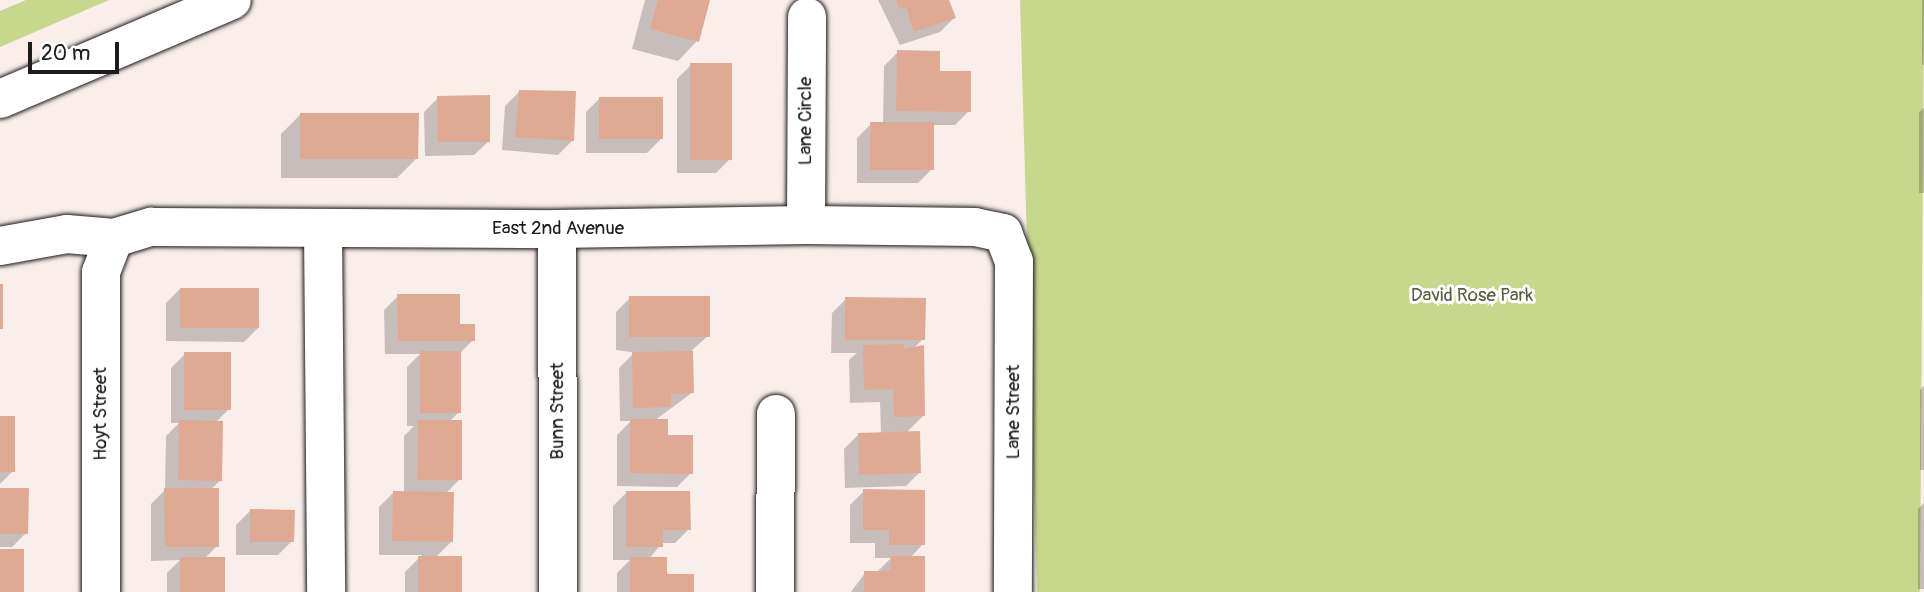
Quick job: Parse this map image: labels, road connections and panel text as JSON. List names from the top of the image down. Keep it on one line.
{"streets":{"main road":["Lane Circle","East 2nd Avenue","Bunn Street","Lane Street","Hoyt Street"]},"crossings":[["Lane Circle","East 2nd Avenue"],["East 2nd Avenue","Bunn Street"],["East 2nd Avenue","Lane Street"],["East 2nd Avenue","Hoyt Street"]],"parks":["David Rose Park"],"scale_bar":"20 m"}
